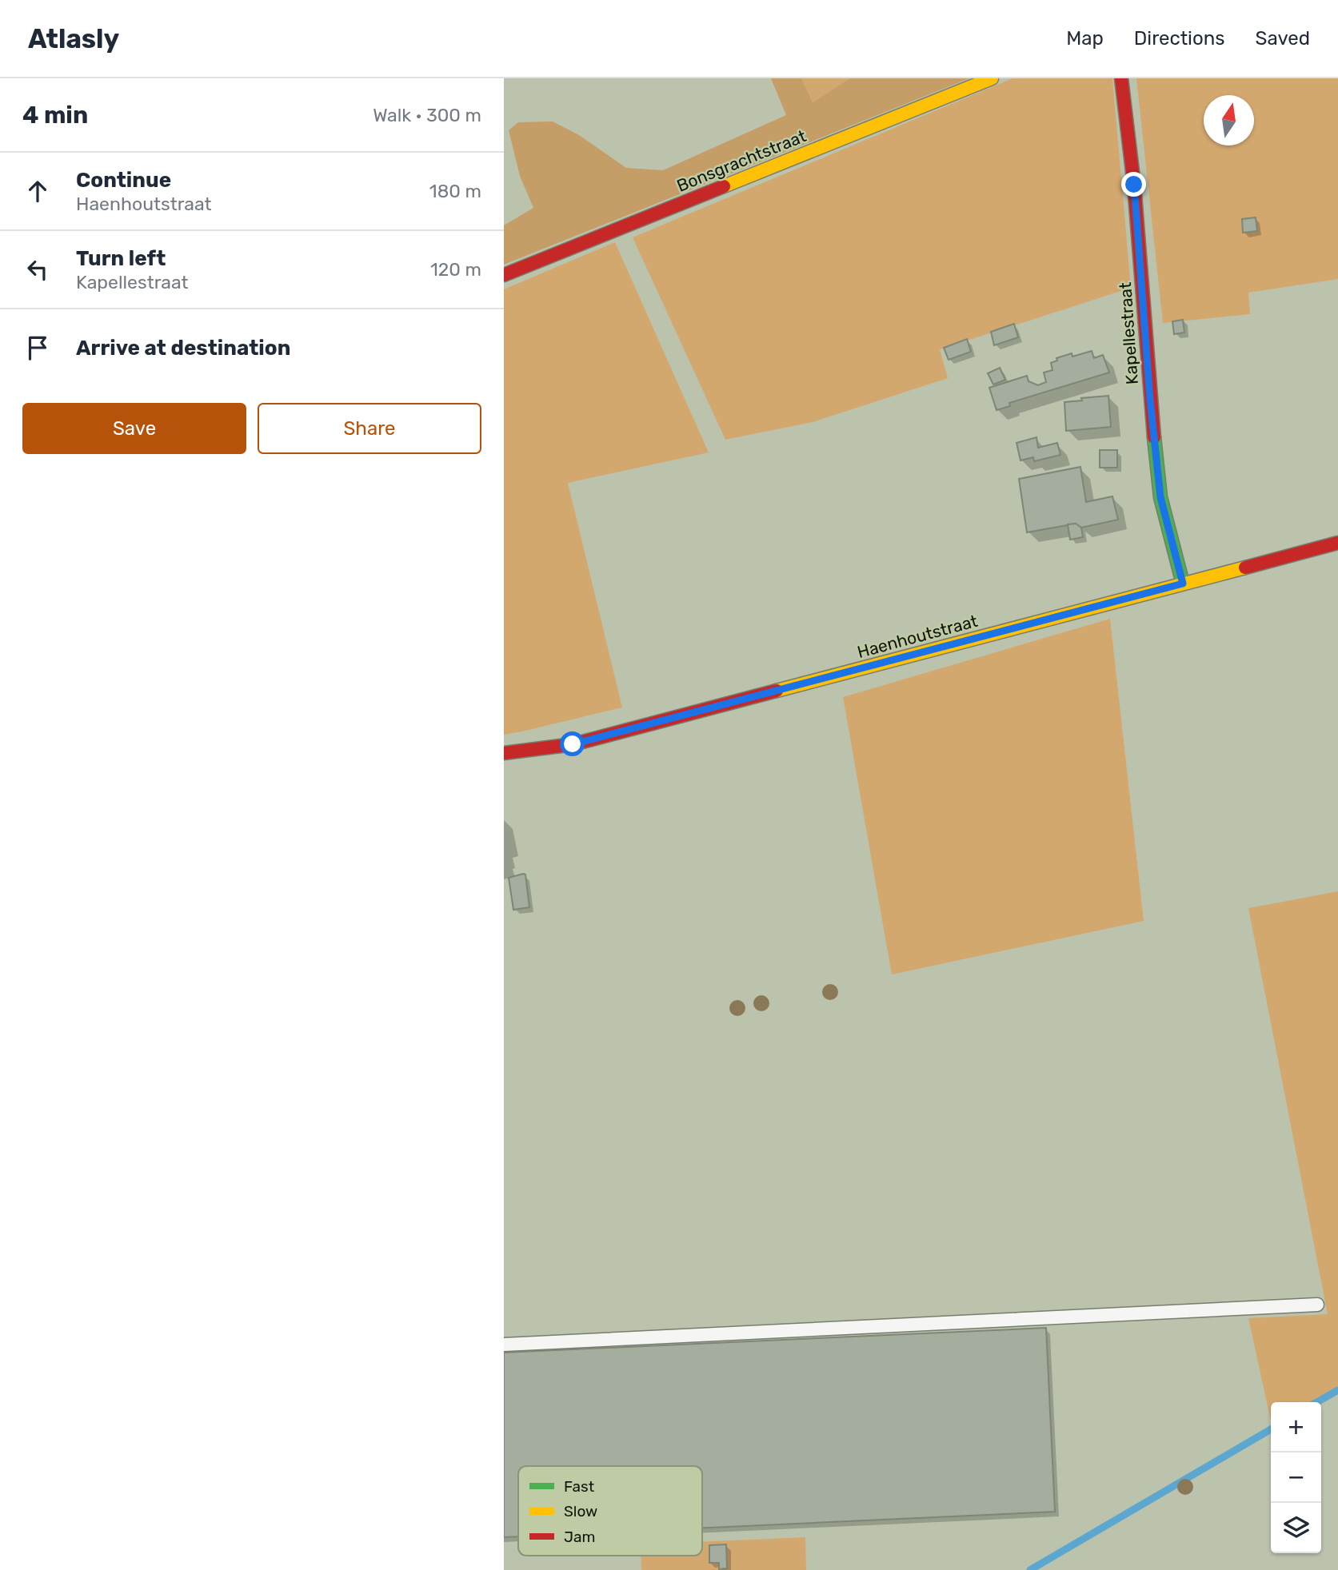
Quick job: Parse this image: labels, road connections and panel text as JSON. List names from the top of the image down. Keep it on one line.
{"streets":{"street":["Bonsgrachtstraat","Kapellestraat","Haenhoutstraat"]},"crossings":[["Kapellestraat","Haenhoutstraat"]],"legend":["Fast","Slow","Jam"],"north":"top","page":{"header":"Atlasly","nav":["Map","Directions","Saved"],"heading":["4 min","Walk · 300 m"],"list":[["Continue","Haenhoutstraat","180 m"],["Turn left","Kapellestraat","120 m"],"Arrive at destination"],"buttons":["Save","Share"],"map_buttons":["+","−"]}}
